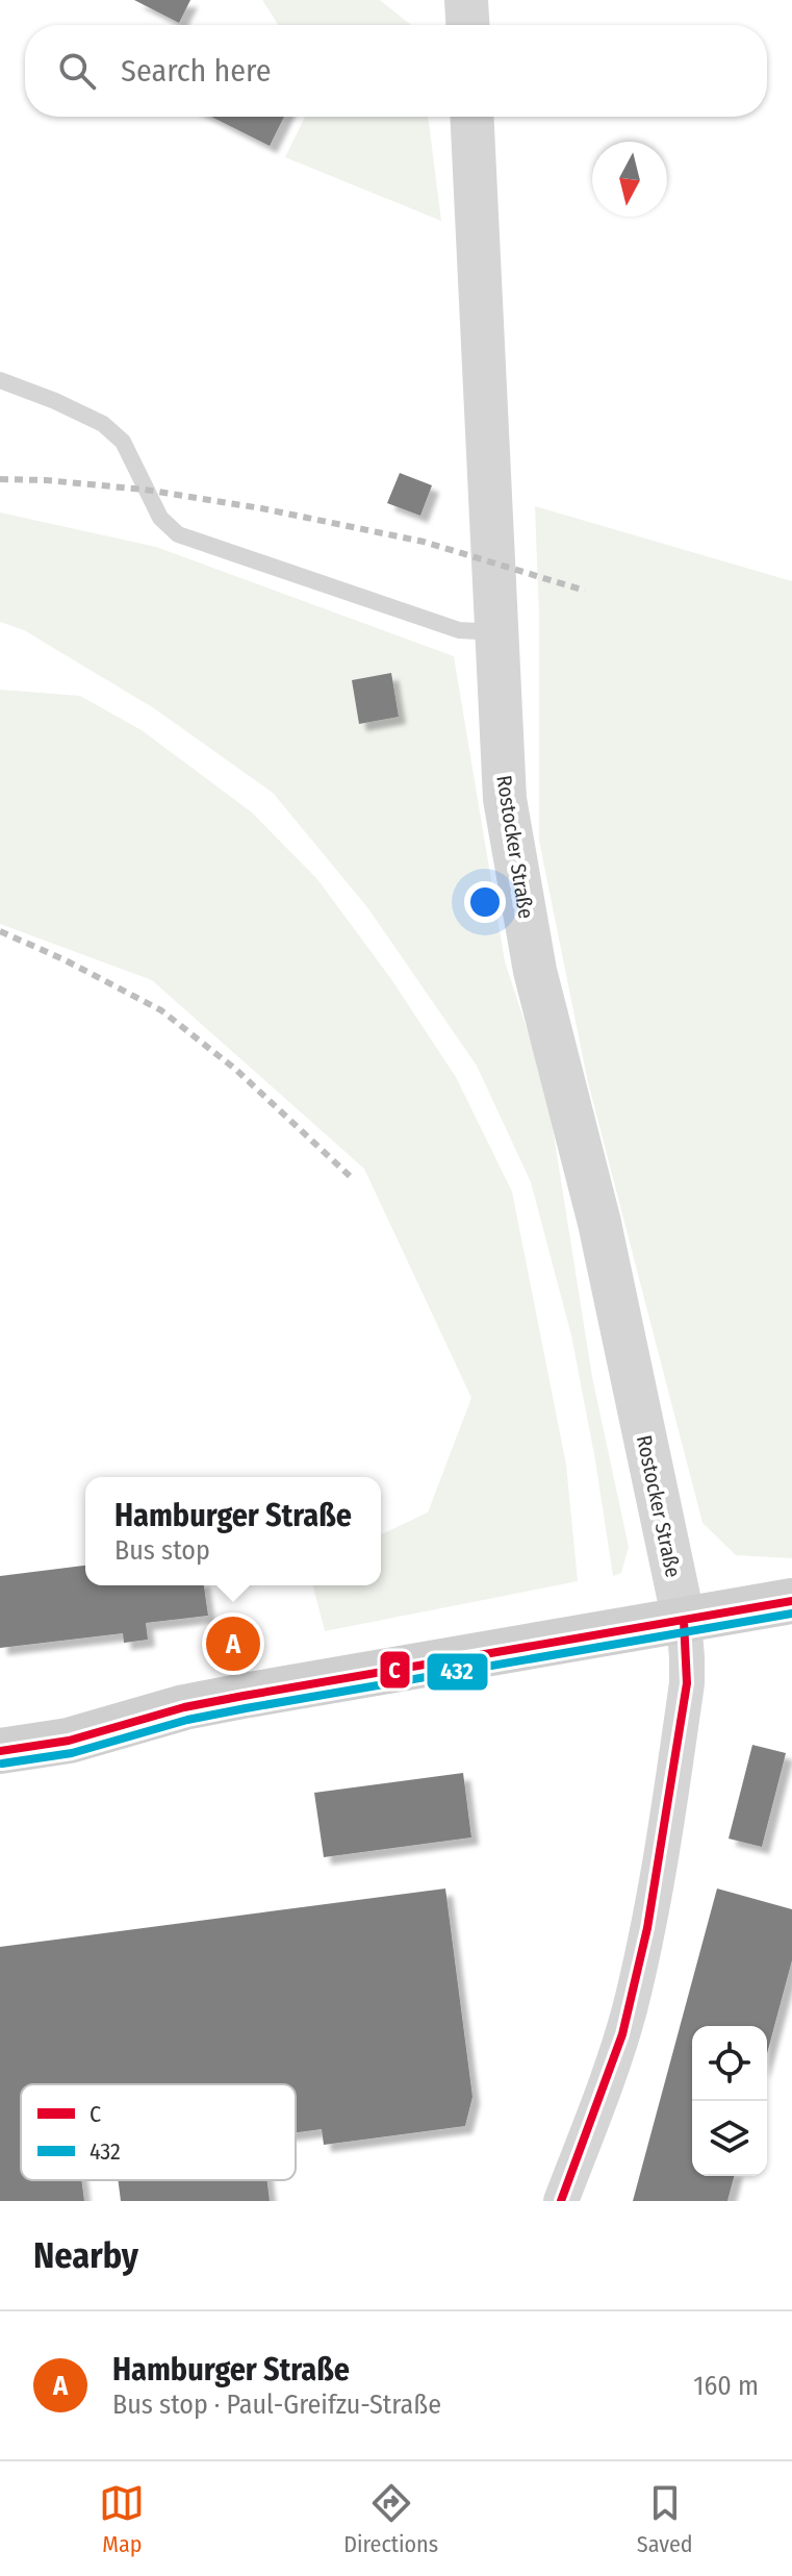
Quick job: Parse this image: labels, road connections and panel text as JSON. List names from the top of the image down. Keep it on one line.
{"streets":{"street":["Rostocker Straße"]},"lines":["transit line C","transit line 432"],"legend":["C","432"],"north":"bottom","page":{"search":"Search here","popup":["Hamburger Straße","Bus stop"],"pins":"A","heading":"Nearby","list":[{"mark":"A","name":"Hamburger Straße","note":"Bus stop · Paul-Greifzu-Straße","value":"160 m"}],"nav":["Map","Directions","Saved"]}}
